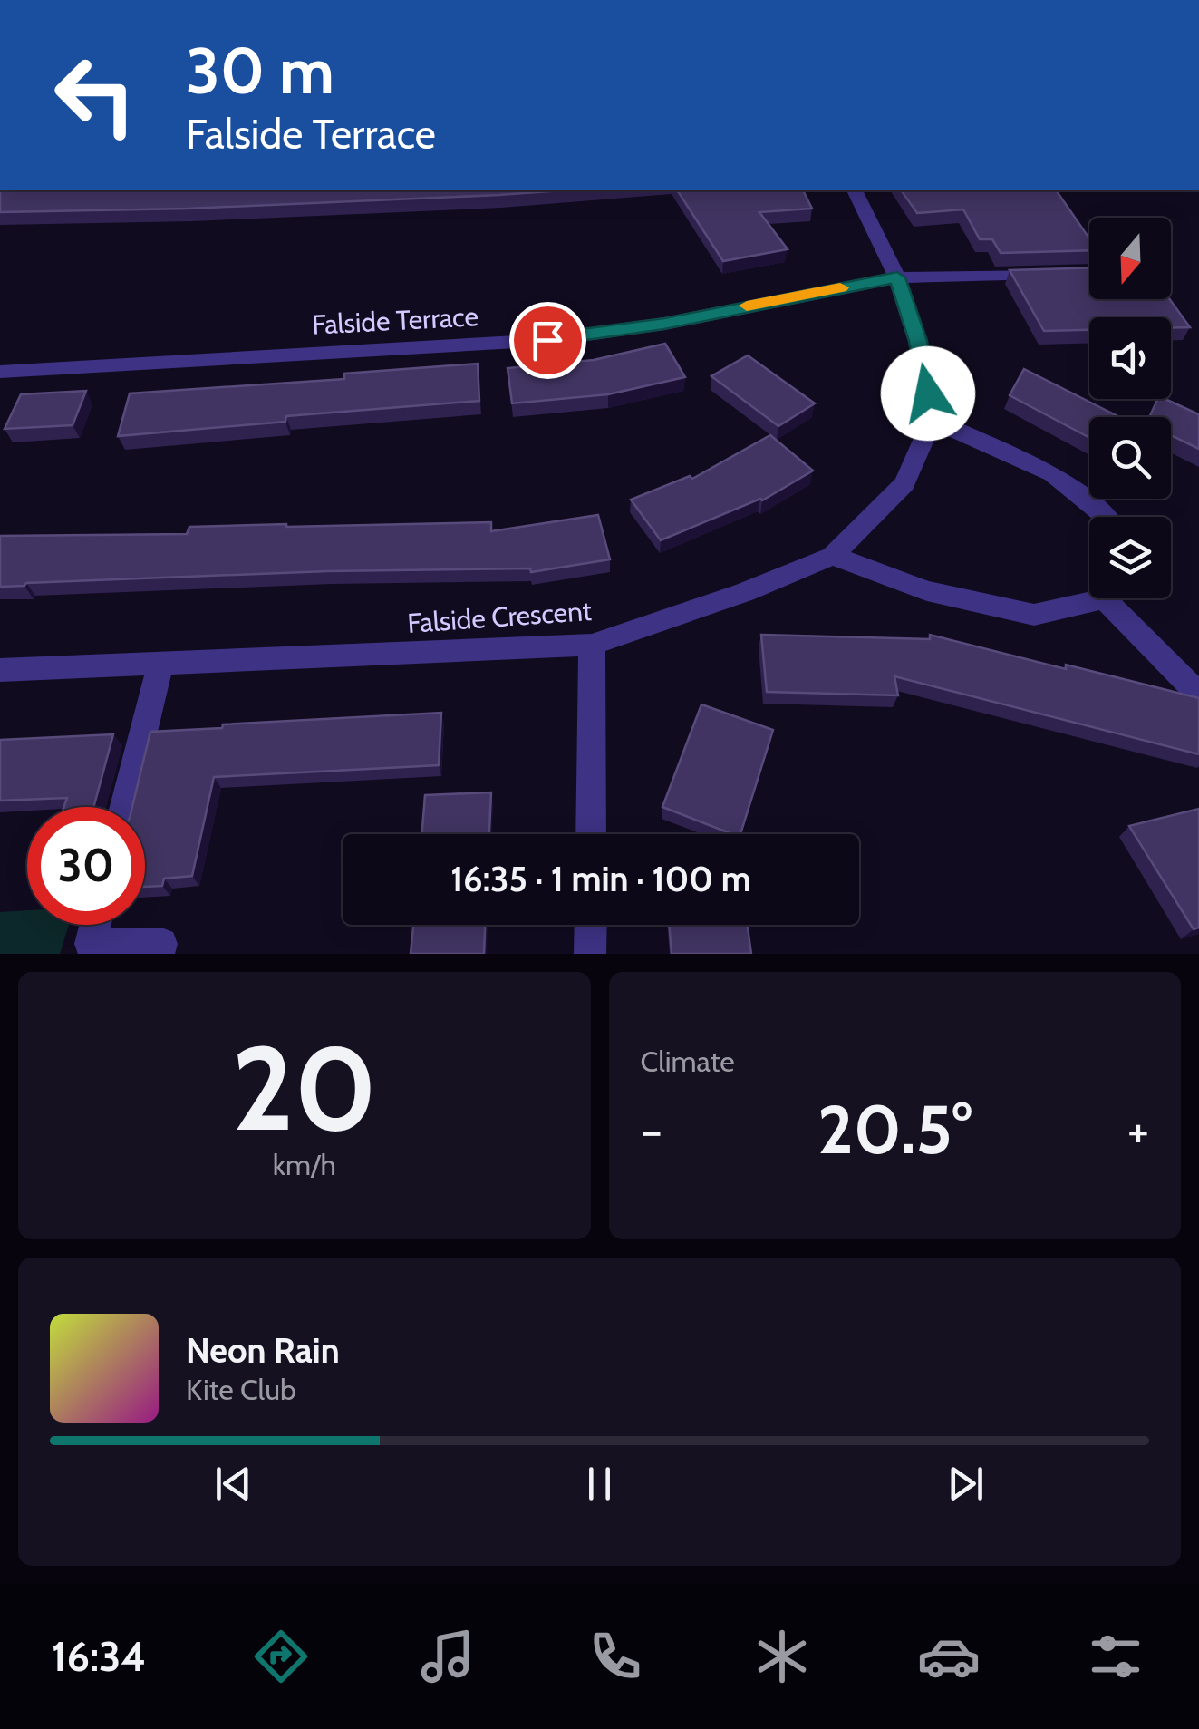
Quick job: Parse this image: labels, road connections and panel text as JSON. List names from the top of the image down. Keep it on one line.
{"streets":{"street":["Falside Terrace","Falside Crescent"]},"north":"bottom","page":{"turn":["30 m","Falside Terrace"],"limit":"30","trip":"16:35 · 1 min · 100 m","tile":[["20","km/h"],"Climate"],"heat":["−","20.5°","+"],"song":["Neon Rain","Kite Club"],"tabs":"16:34"}}
